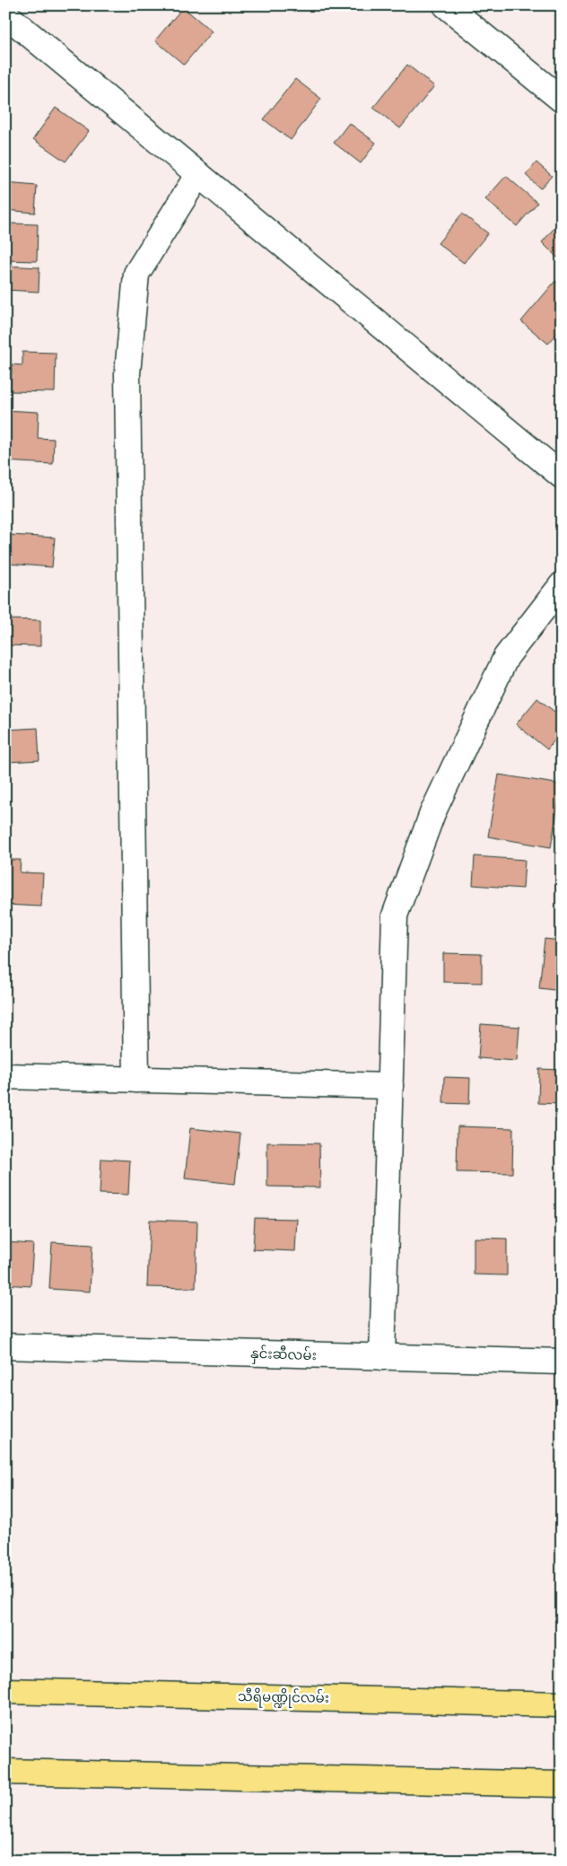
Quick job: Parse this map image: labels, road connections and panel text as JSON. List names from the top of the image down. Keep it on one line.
{"streets":{"main road":["သီရိမဏ္ဍိုင်လမ်း"],"street":["နှင်းဆီလမ်း"]}}
